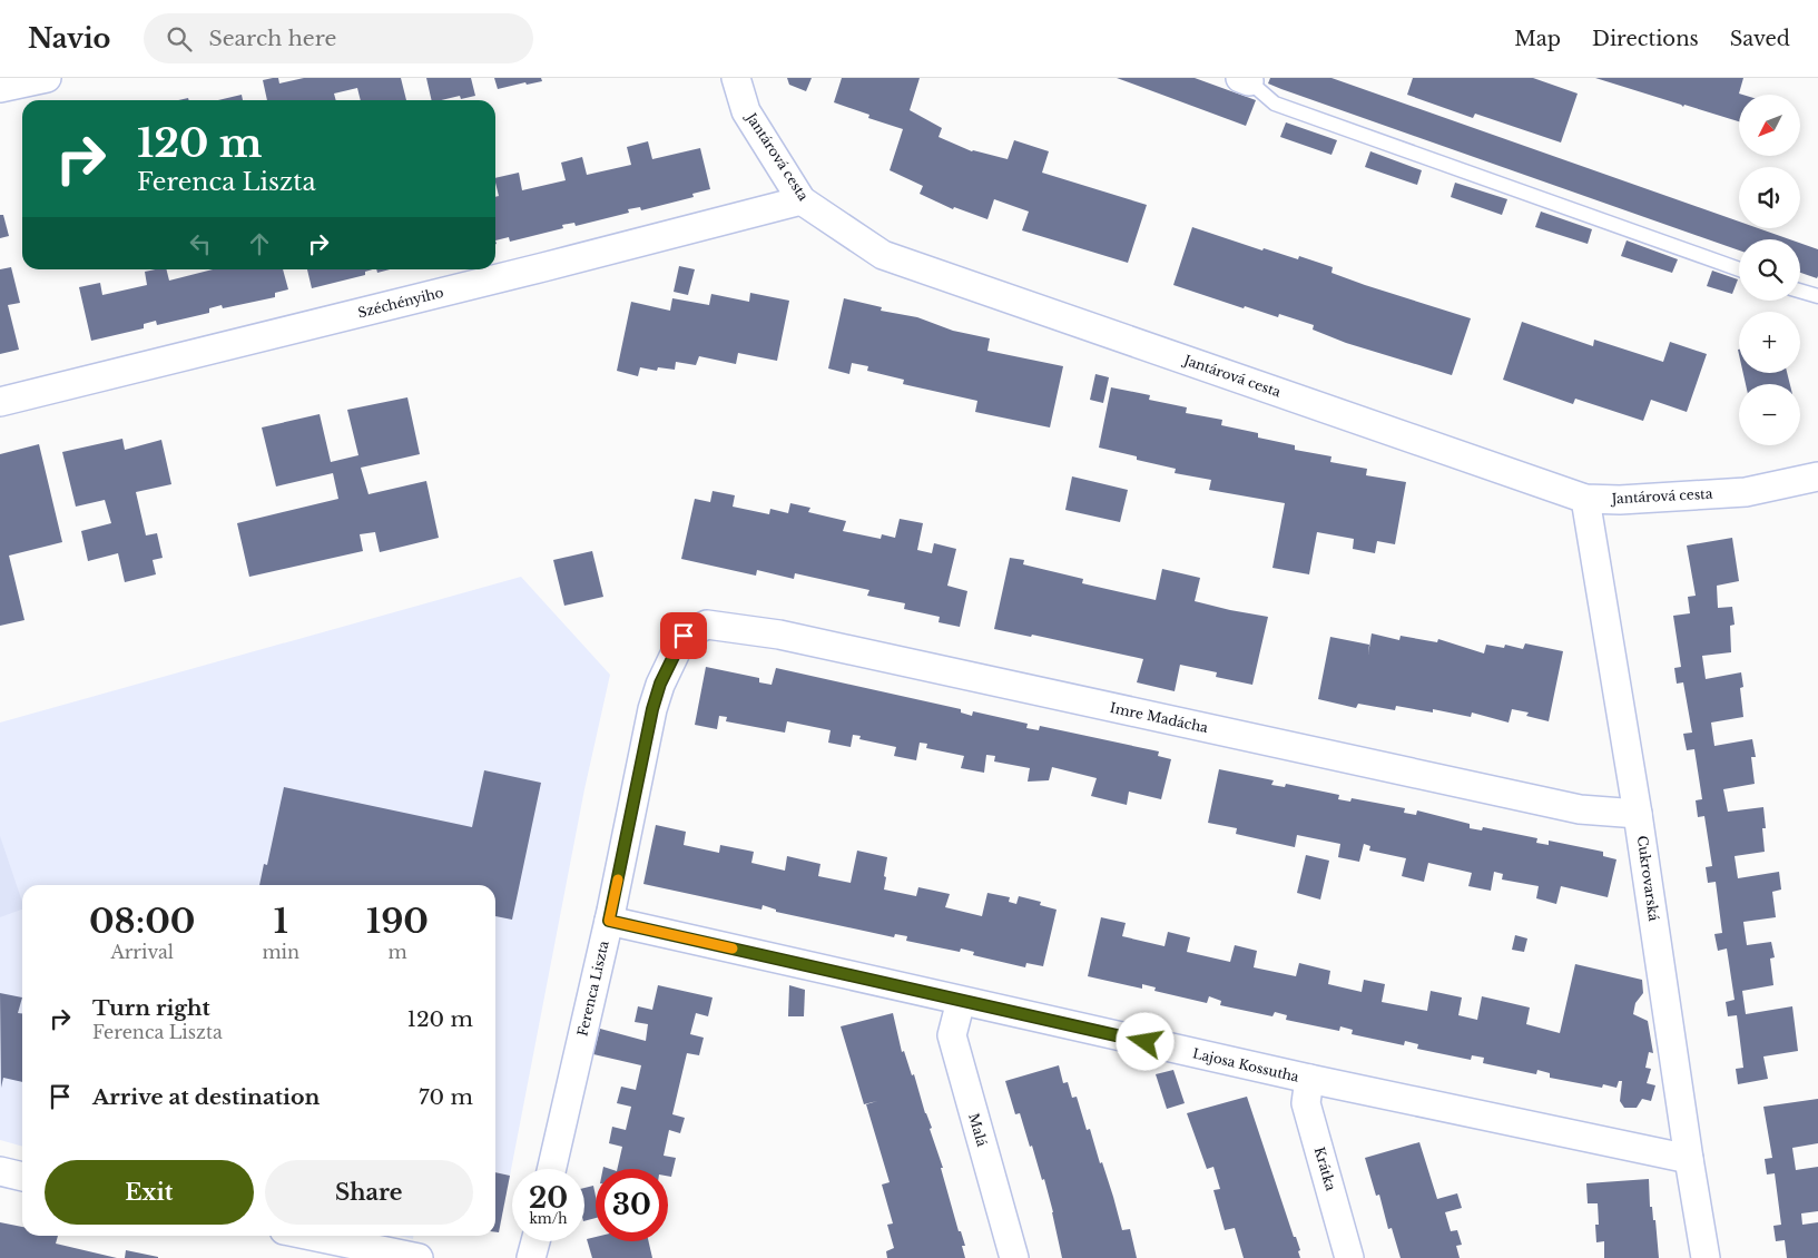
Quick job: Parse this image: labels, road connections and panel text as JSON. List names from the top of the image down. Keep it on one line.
{"streets":{"street":["Jantárová cesta","Széchényiho","Imre Madácha","Cukrovarská","Ferenca Liszta","Lajosa Kossutha","Malá","Krátka"]},"crossings":[["Jantárová cesta","Széchényiho"],["Jantárová cesta","Cukrovarská"],["Imre Madácha","Cukrovarská"],["Imre Madácha","Ferenca Liszta"],["Cukrovarská","Lajosa Kossutha"],["Ferenca Liszta","Lajosa Kossutha"],["Lajosa Kossutha","Malá"],["Lajosa Kossutha","Krátka"]],"north":"bottom left","page":{"header":"Navio","search":"Search here","nav":["Map","Directions","Saved"],"map_buttons":["+","−"],"turn":["120 m","Ferenca Liszta"],"eta":["08:00","Arrival","1","min","190","m"],"list":[{"name":"Turn right","note":"Ferenca Liszta","value":"120 m"},{"name":"Arrive at destination","value":"70 m"}],"buttons":["Exit","Share"],"speed":"20 km/h","limit":"30"}}
